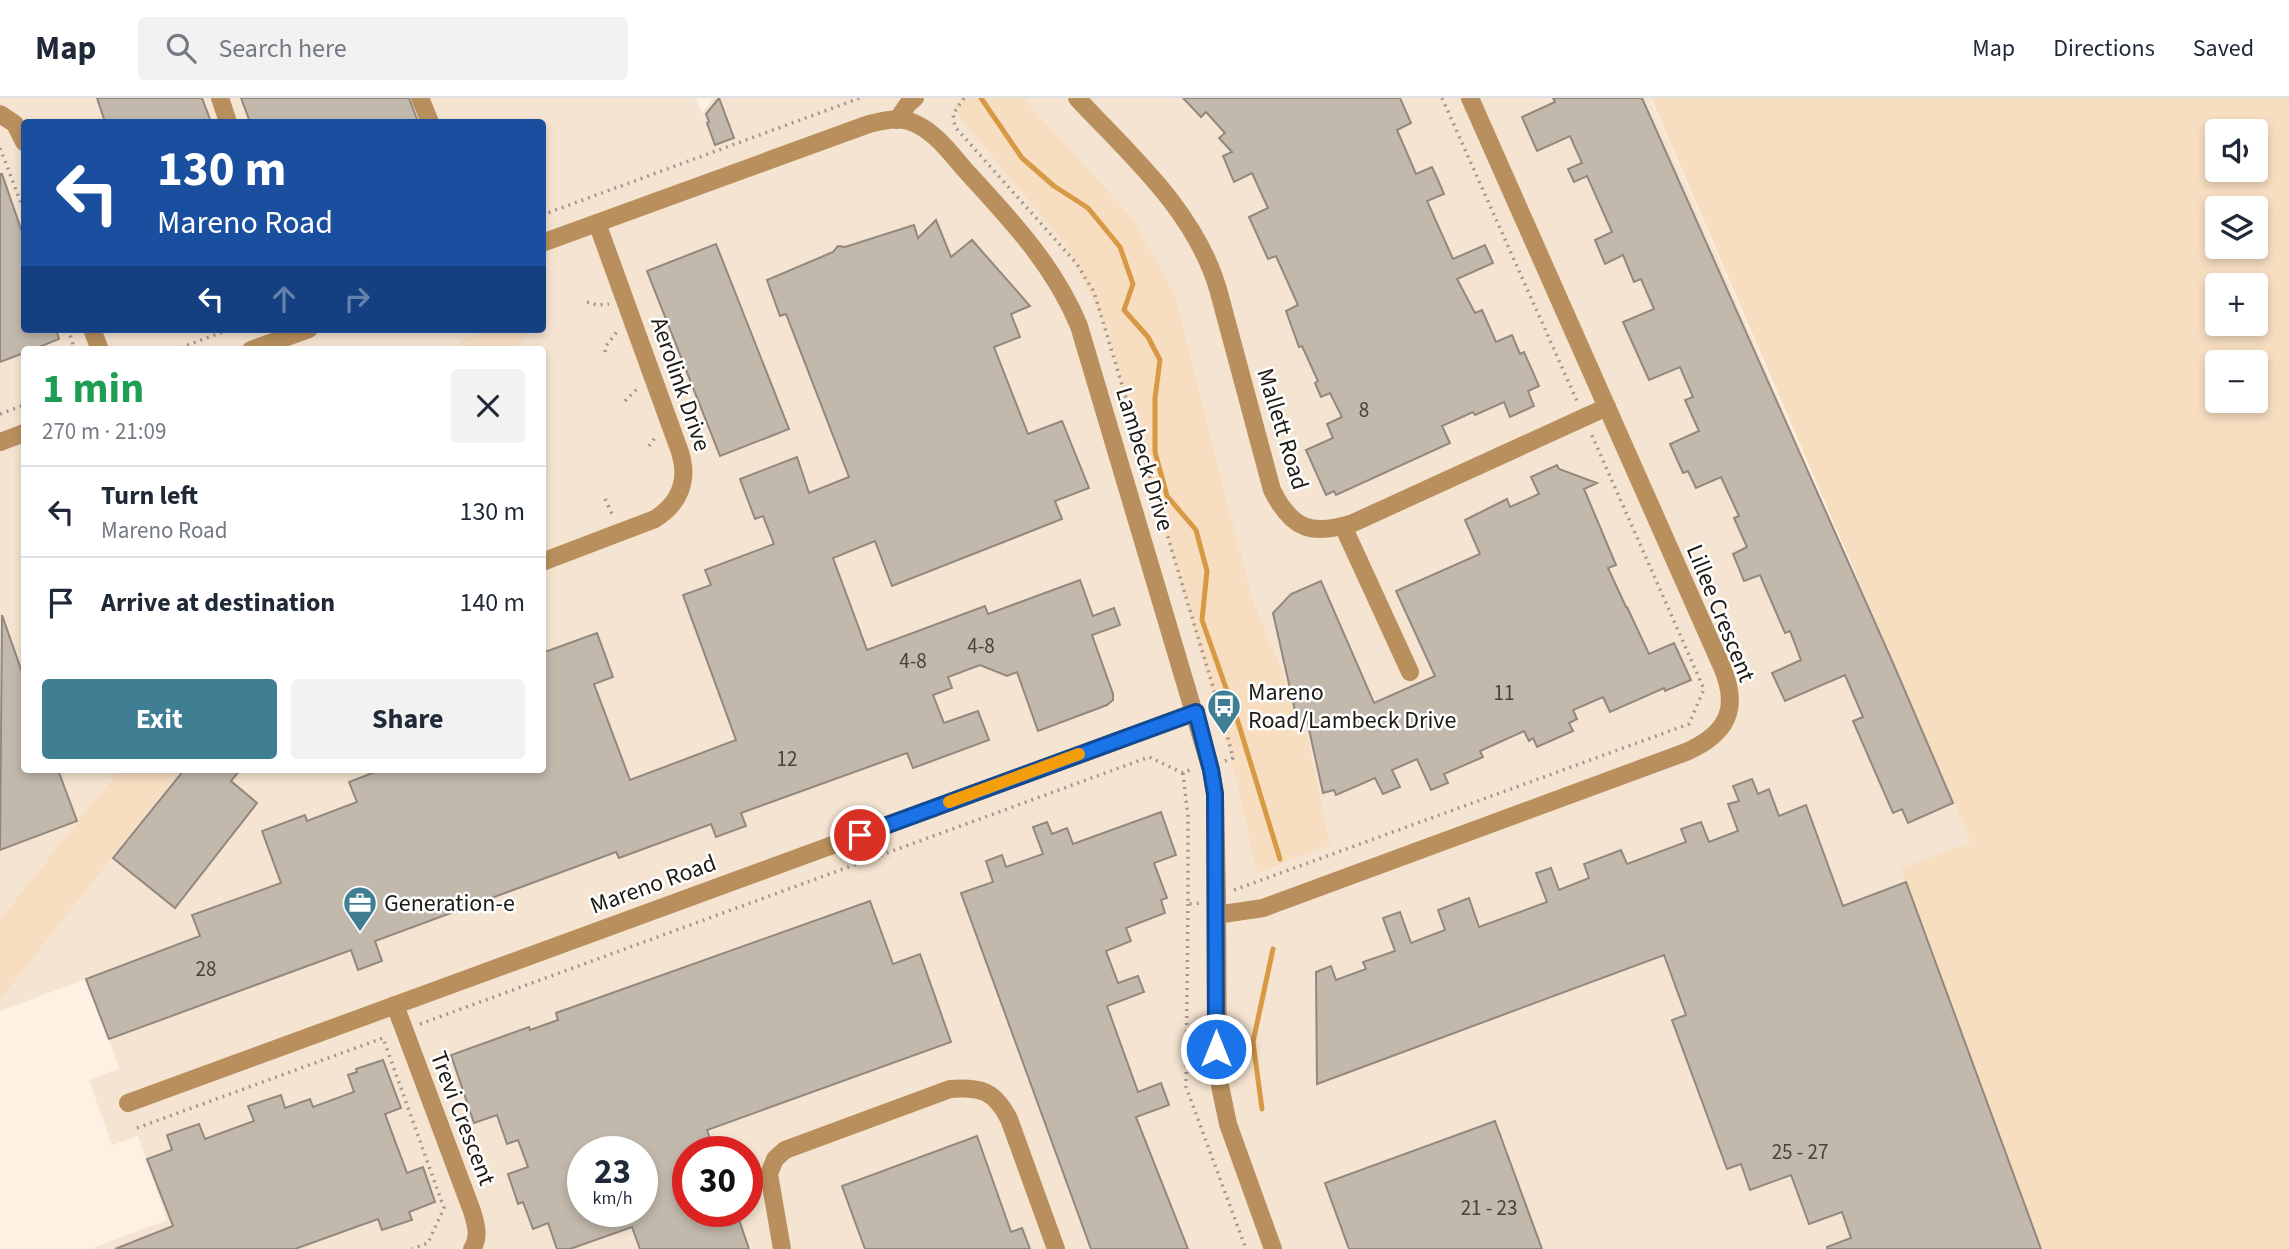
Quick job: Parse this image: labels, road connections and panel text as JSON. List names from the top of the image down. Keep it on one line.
{"streets":{"street":["Aerolink Drive","Mallett Road","Lambeck Drive","Lillee Crescent","Mareno Road","Trevi Crescent"]},"crossings":[["Mallett Road","Lillee Crescent"],["Lambeck Drive","Lillee Crescent"],["Lambeck Drive","Mareno Road"],["Mareno Road","Trevi Crescent"]],"places":{"bus stop":["Mareno Road/Lambeck Drive"],"office":["Generation-e"]},"house_numbers":["8","4-8","4-8","11","12","28","25 - 27","21 - 23"],"page":{"header":"Map","search":"Search here","nav":["Map","Directions","Saved"],"map_buttons":["+","−"],"turn":["130 m","Mareno Road"],"heading":["1 min","270 m · 21:09"],"list":[{"name":"Turn left","note":"Mareno Road","value":"130 m"},{"name":"Arrive at destination","value":"140 m"}],"buttons":["Exit","Share"],"speed":"23 km/h","limit":"30"}}
